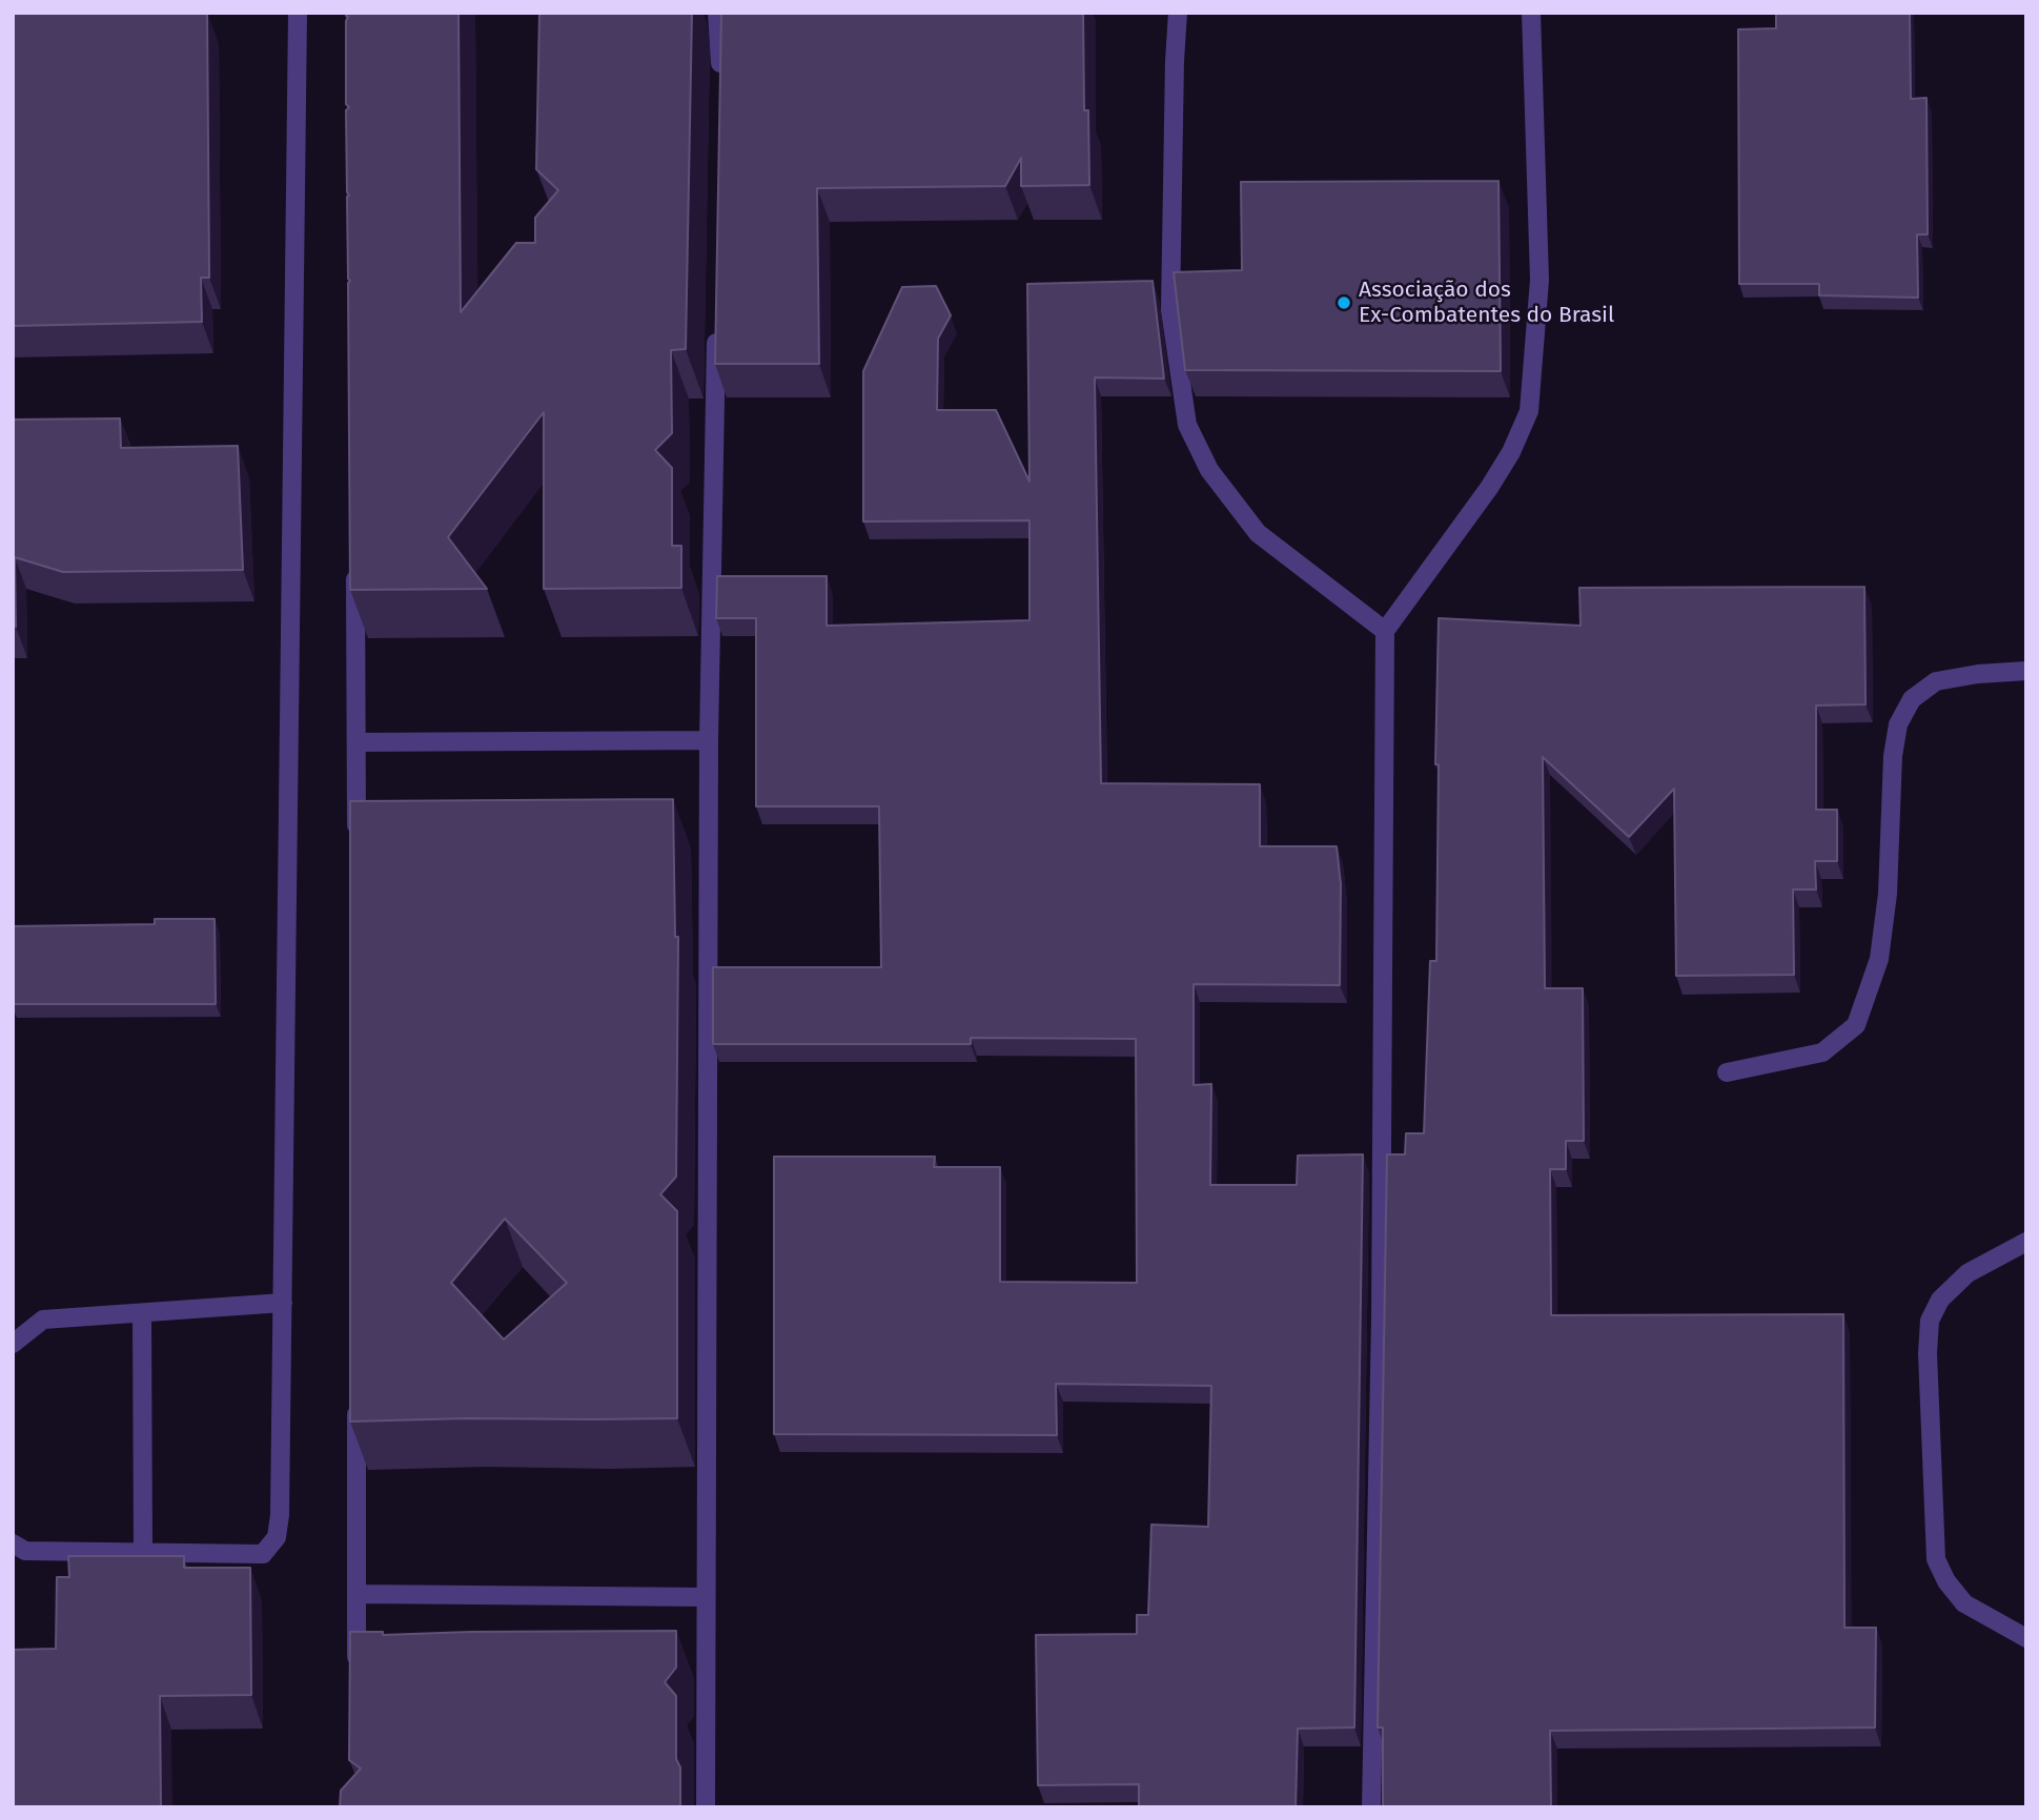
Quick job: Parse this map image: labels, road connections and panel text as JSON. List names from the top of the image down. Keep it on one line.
{"places":["Associação dos Ex-Combatentes do Brasil"]}
